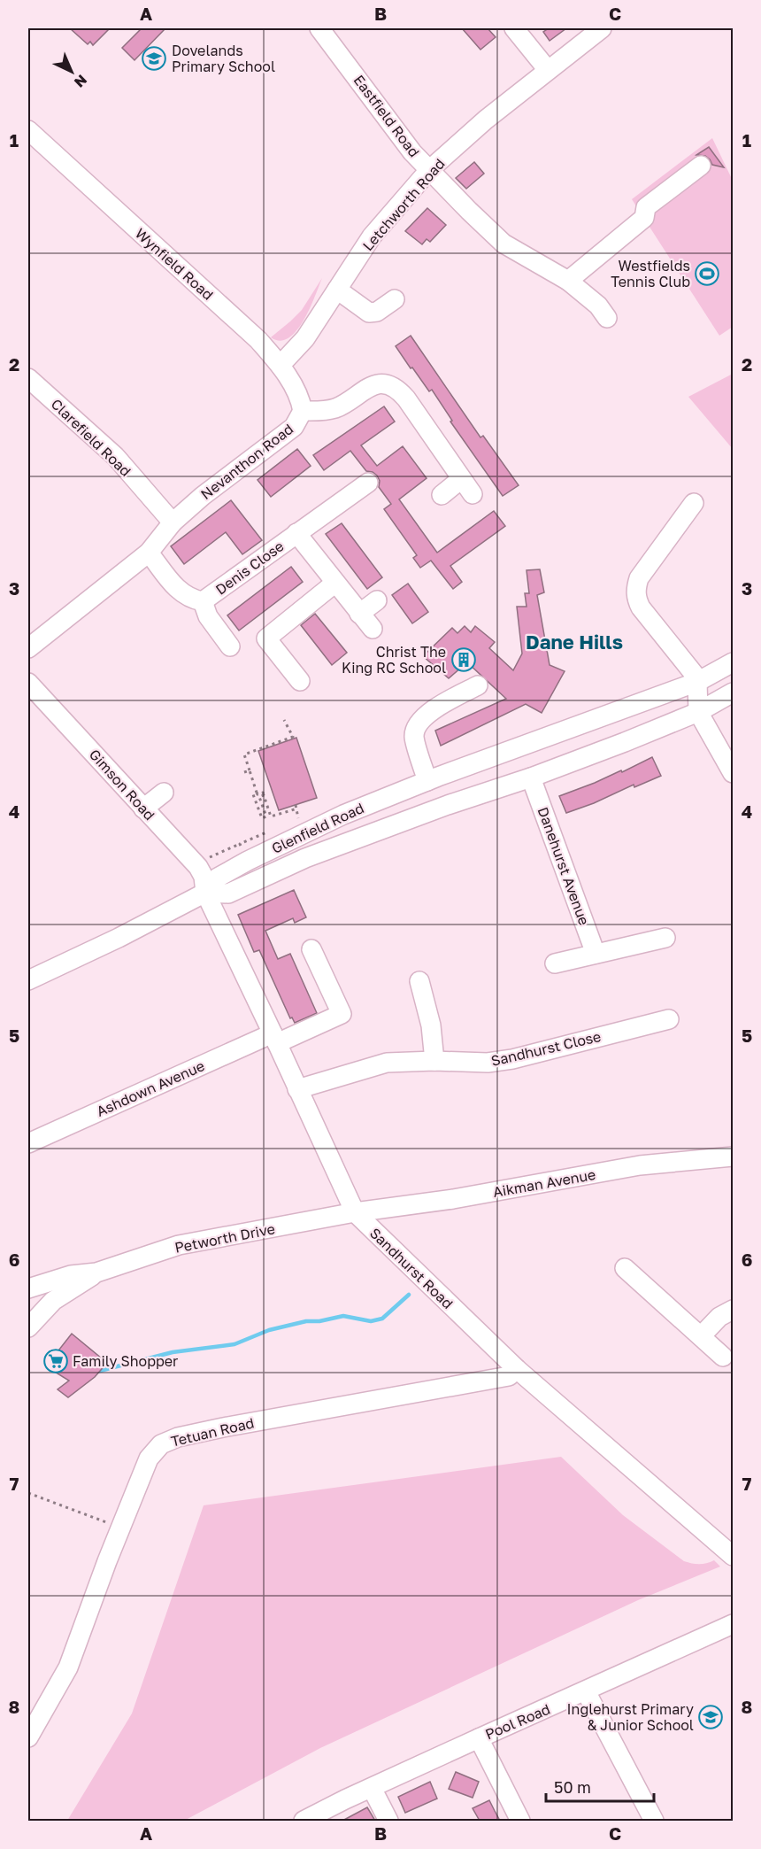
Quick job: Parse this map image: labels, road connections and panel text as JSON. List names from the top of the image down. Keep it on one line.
{"streets":{"street":["Eastfield Road","Letchworth Road","Wynfield Road","Clarefield Road","Nevanthon Road","Denis Close","Gimson Road","Glenfield Road","Danehurst Avenue","Sandhurst Close","Ashdown Avenue","Aikman Avenue","Petworth Drive","Sandhurst Road","Tetuan Road","Pool Road"]},"crossings":[["Eastfield Road","Letchworth Road"],["Letchworth Road","Wynfield Road"],["Wynfield Road","Nevanthon Road"],["Clarefield Road","Nevanthon Road"],["Nevanthon Road","Denis Close"],["Gimson Road","Glenfield Road"],["Gimson Road","Sandhurst Road"],["Glenfield Road","Danehurst Avenue"],["Glenfield Road","Sandhurst Road"],["Sandhurst Close","Sandhurst Road"],["Ashdown Avenue","Sandhurst Road"],["Aikman Avenue","Petworth Drive"],["Aikman Avenue","Sandhurst Road"],["Petworth Drive","Sandhurst Road"],["Sandhurst Road","Tetuan Road"]],"districts":["Dane Hills"],"places":{"school or university":["Dovelands Primary School","Inglehurst Primary & Junior School"],"sports":["Westfields Tennis Club"],"building":["Christ The King RC School"],"supermarket":["Family Shopper"]},"scale_bar":"50 m","north":"bottom right","grid":{"columns":["A","B","C"],"rows":["1","2","3","4","5","6","7","8"]}}
